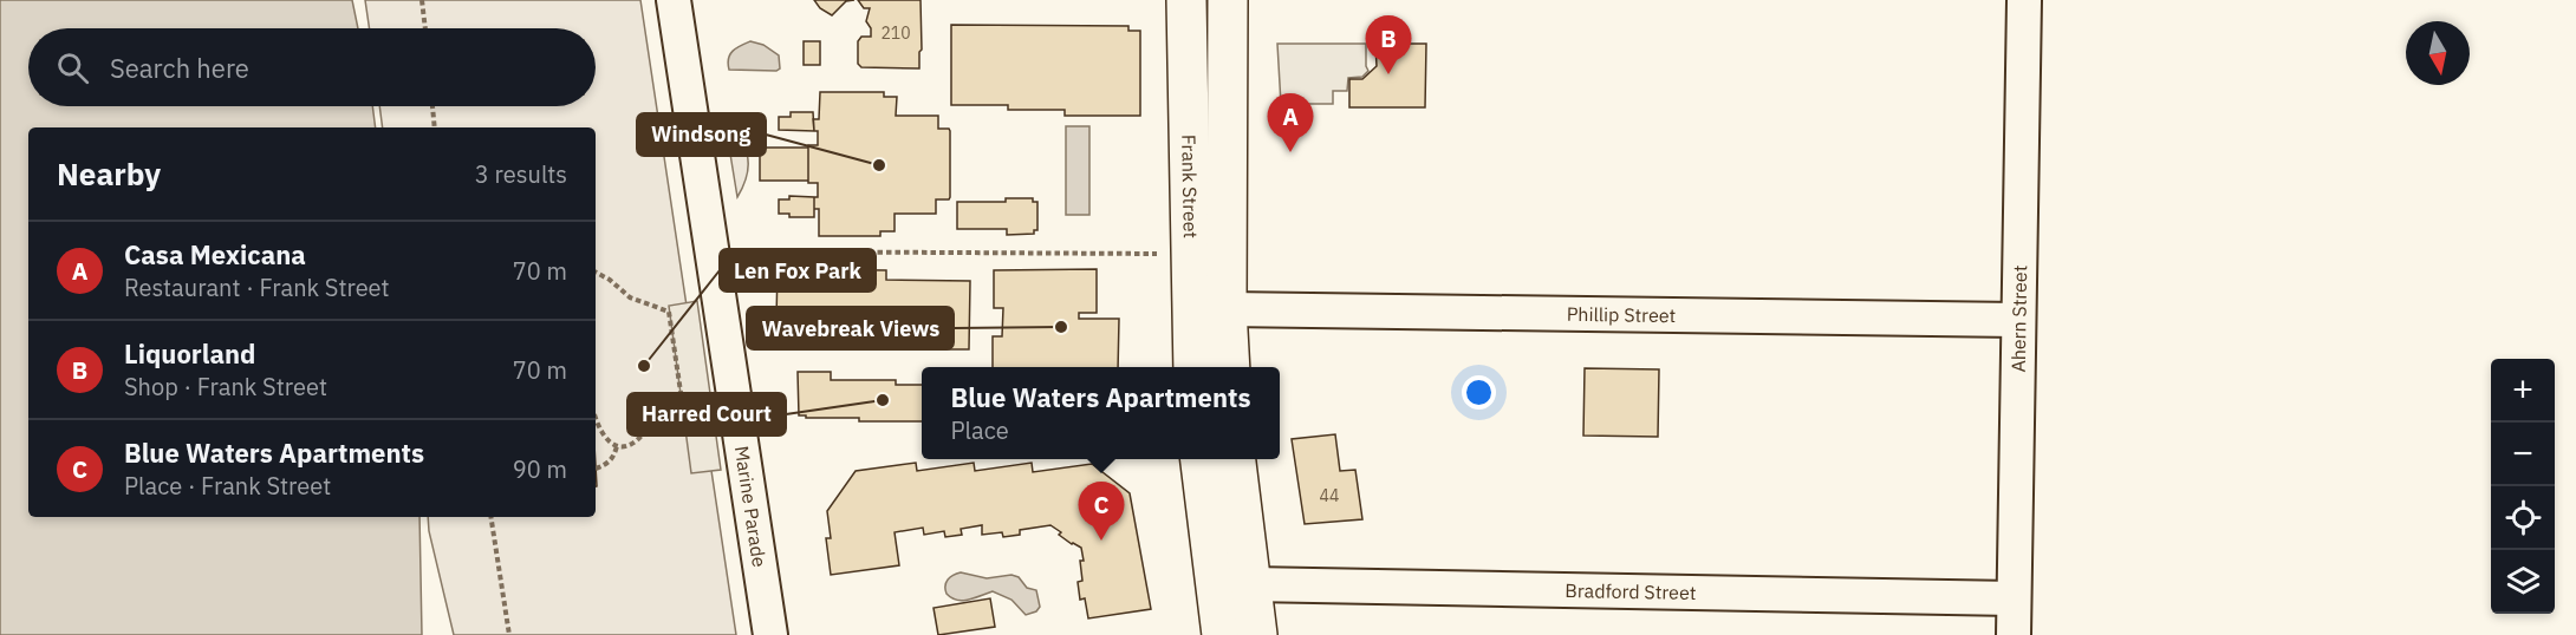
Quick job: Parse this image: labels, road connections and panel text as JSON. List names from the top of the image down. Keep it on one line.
{"streets":{"highway":["Frank Street"],"street":["Phillip Street","Ahern Street","Marine Parade","Bradford Street"]},"crossings":[["Frank Street","Phillip Street"],["Phillip Street","Ahern Street"],["Ahern Street","Bradford Street"]],"places":["Windsong","Wavebreak Views","Len Fox Park","Harred Court"],"house_numbers":["210","44"],"north":"bottom","page":{"pins":["B","A","C"],"search":"Search here","heading":["Nearby","3 results"],"list":[{"mark":"A","name":"Casa Mexicana","note":"Restaurant · Frank Street","value":"70 m"},{"mark":"B","name":"Liquorland","note":"Shop · Frank Street","value":"70 m"},{"mark":"C","name":"Blue Waters Apartments","note":"Place · Frank Street","value":"90 m"}],"map_buttons":["+","−"],"popup":["Blue Waters Apartments","Place"]}}
